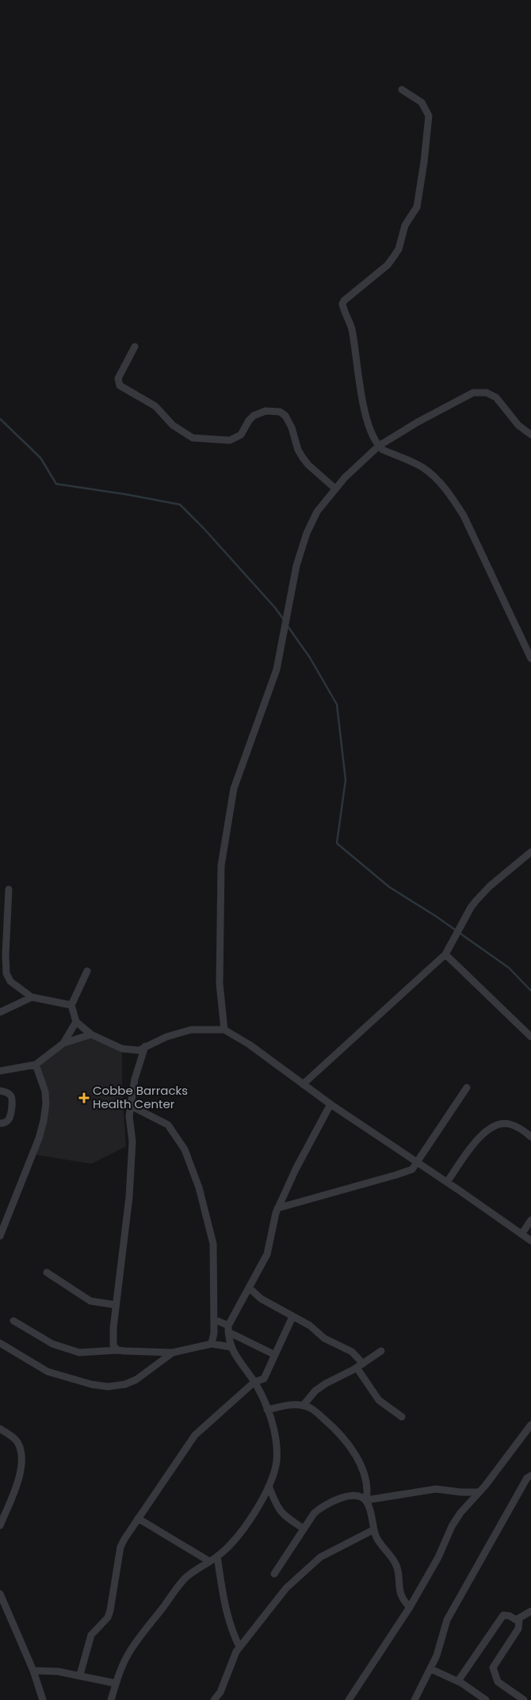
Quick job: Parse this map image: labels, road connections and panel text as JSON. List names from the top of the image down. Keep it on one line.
{"places":{"health":["Cobbe Barracks Health Center"]}}
